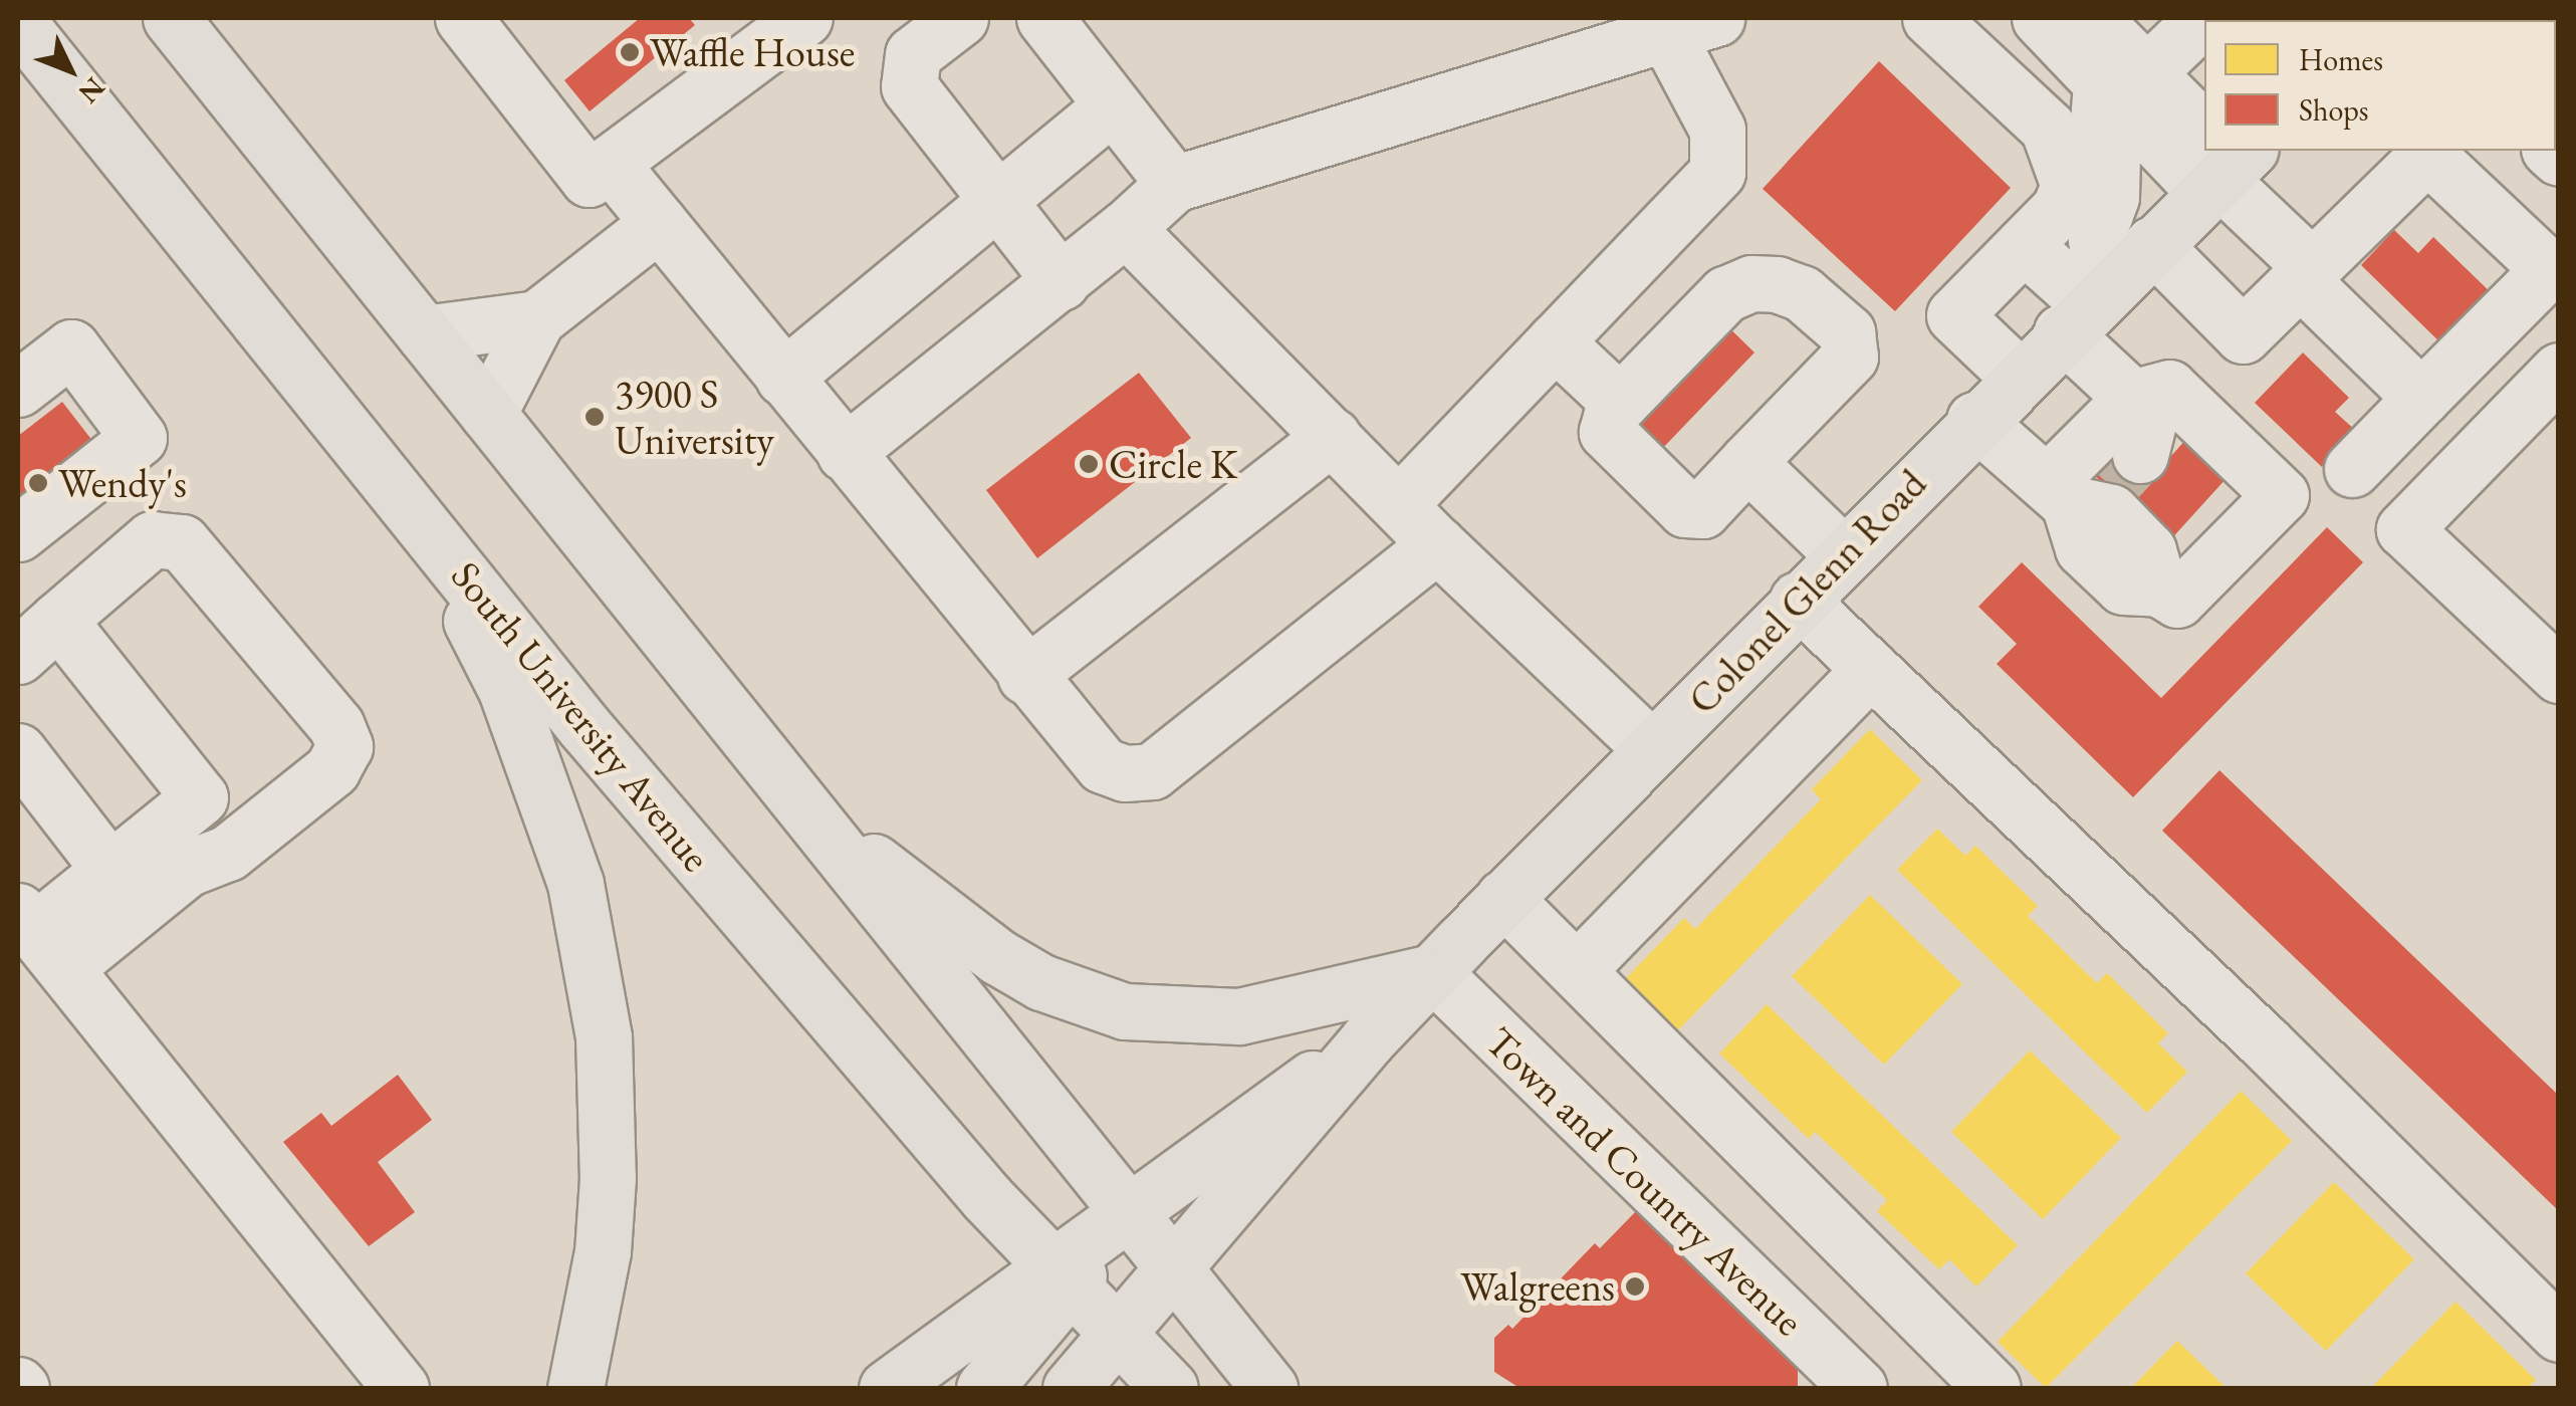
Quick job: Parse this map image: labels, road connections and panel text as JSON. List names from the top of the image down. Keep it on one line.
{"streets":{"main road":["Colonel Glenn Road","South University Avenue"],"lane":["Town and Country Avenue"]},"crossings":[["Colonel Glenn Road","South University Avenue"],["Colonel Glenn Road","Town and Country Avenue"]],"places":["Waffle House","3900 S University","Circle K","Wendy's","Walgreens"],"legend":["Homes","Shops"],"north":"bottom right"}
